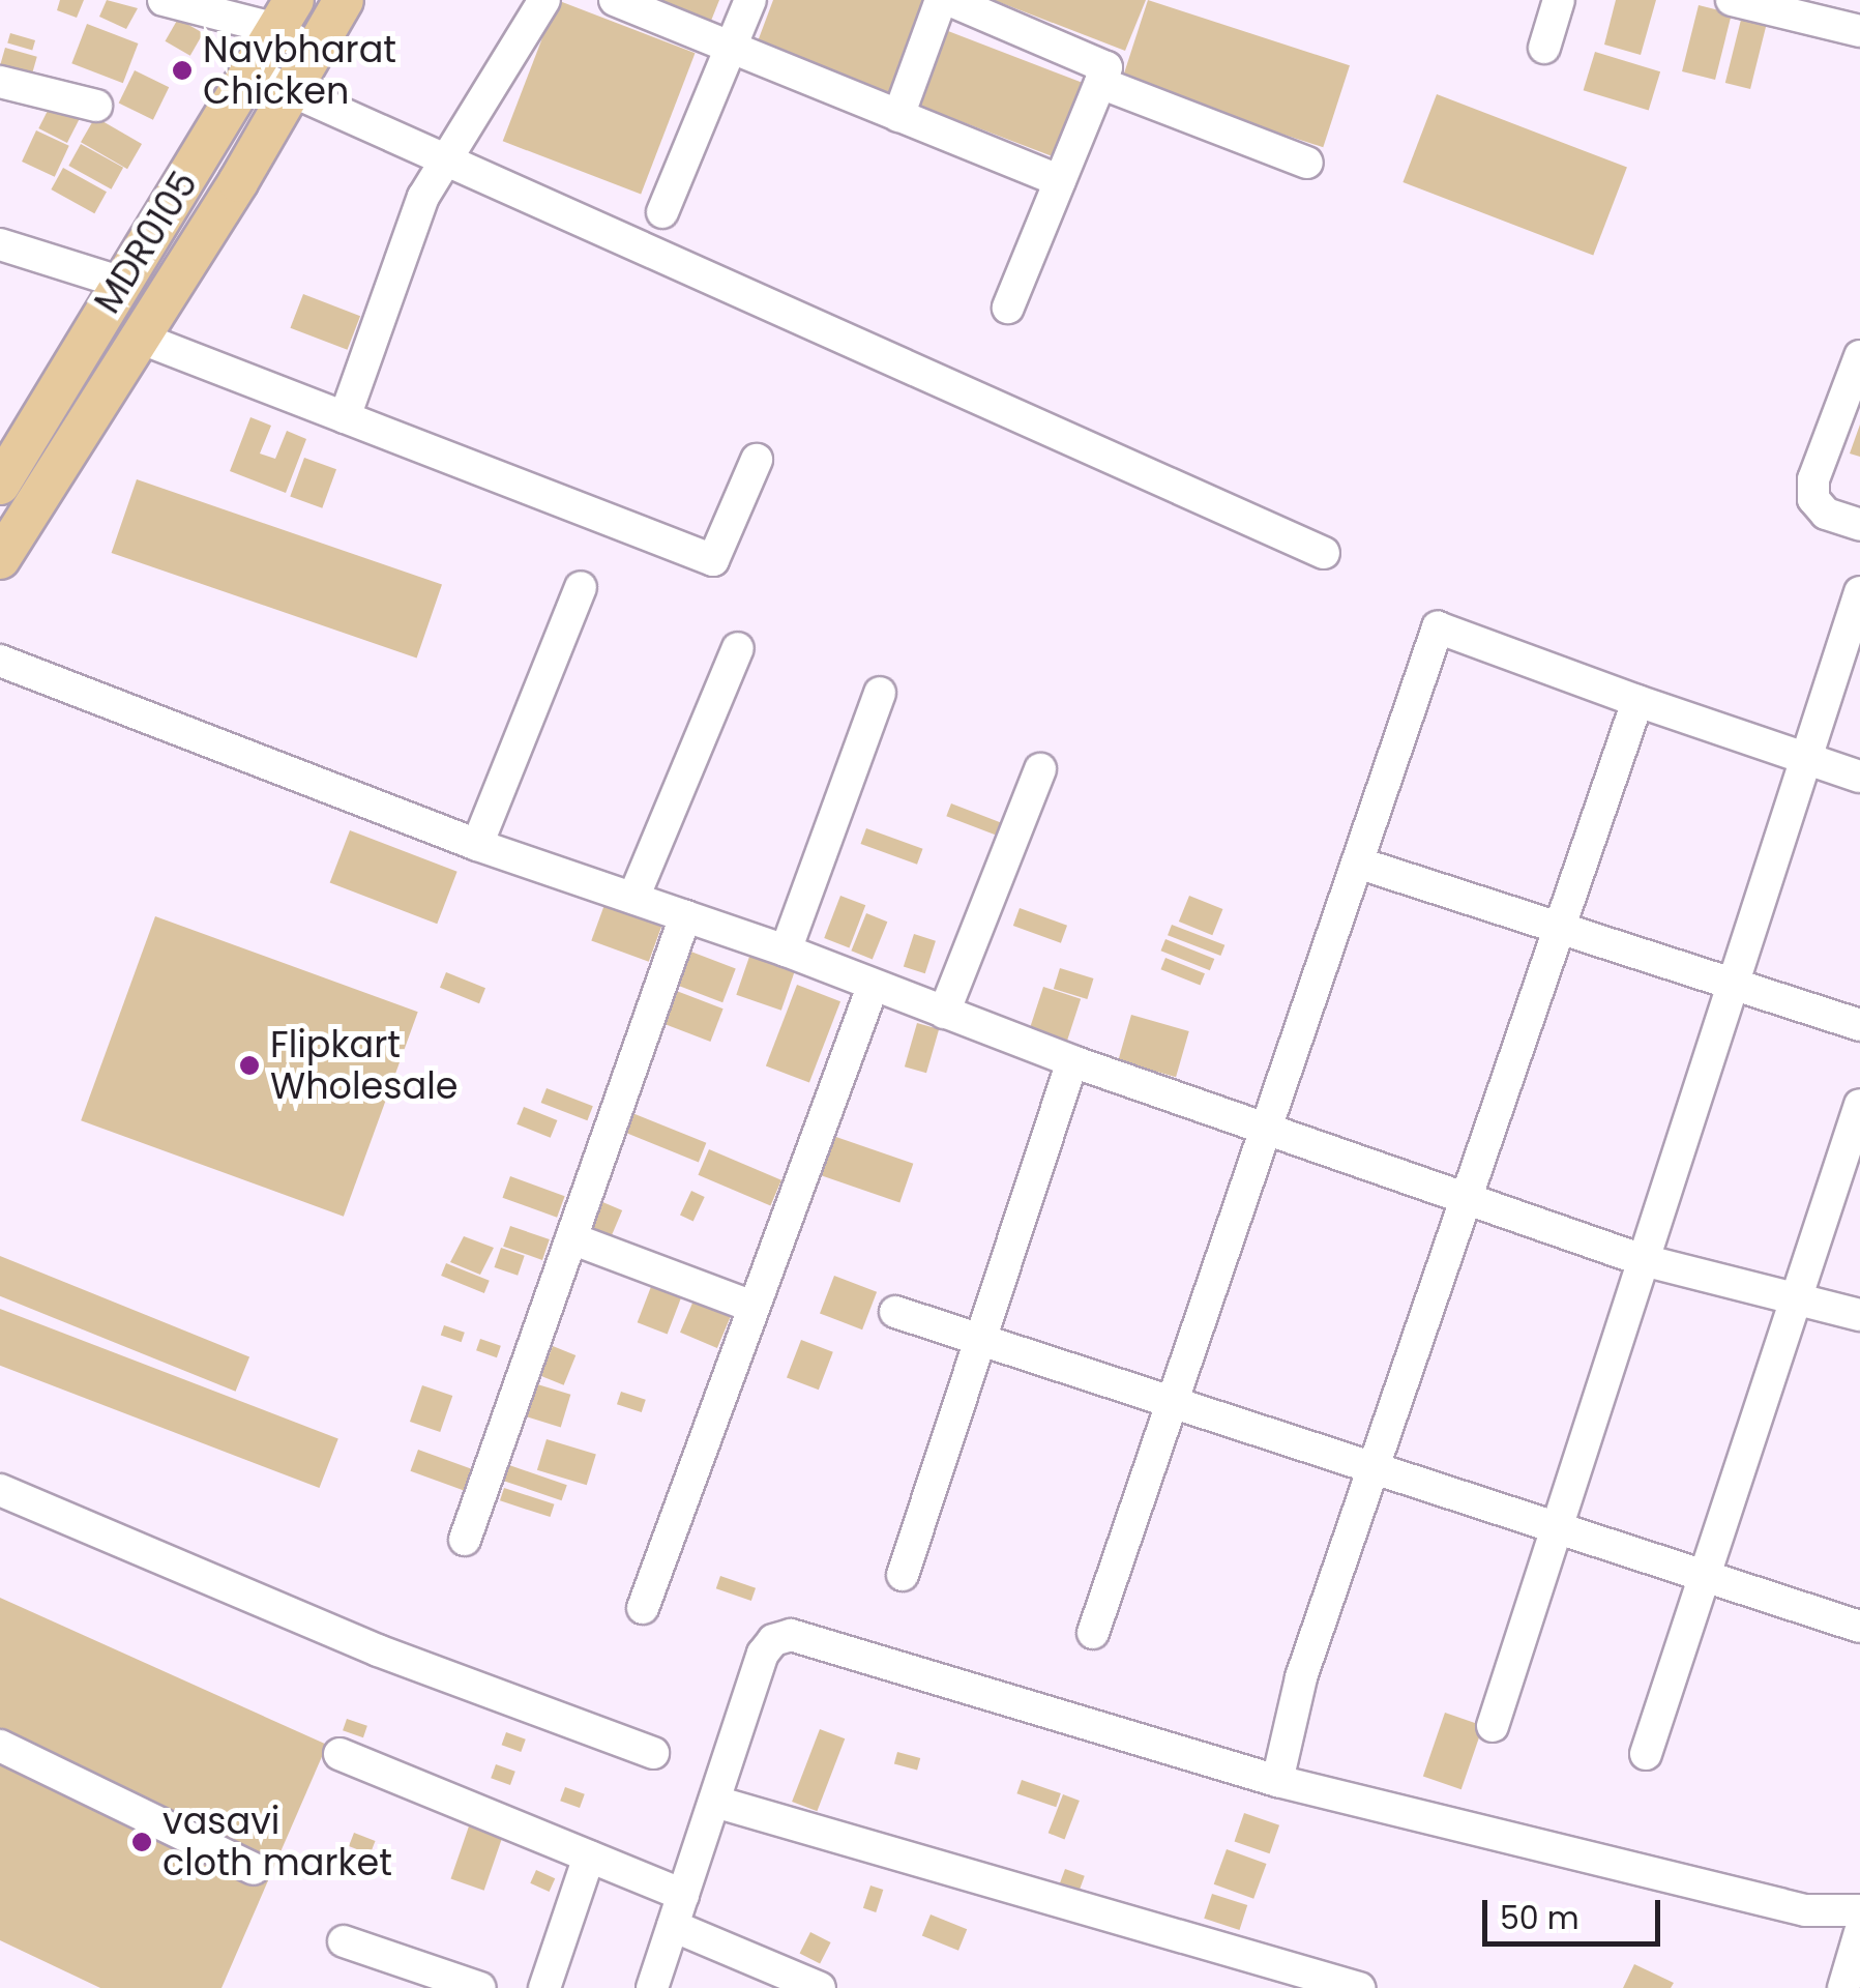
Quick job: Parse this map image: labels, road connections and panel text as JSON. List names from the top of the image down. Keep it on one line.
{"streets":{"main road":["MDR0105"]},"places":["Navbharat Chicken","Flipkart Wholesale","vasavi cloth market"],"scale_bar":"50 m"}
